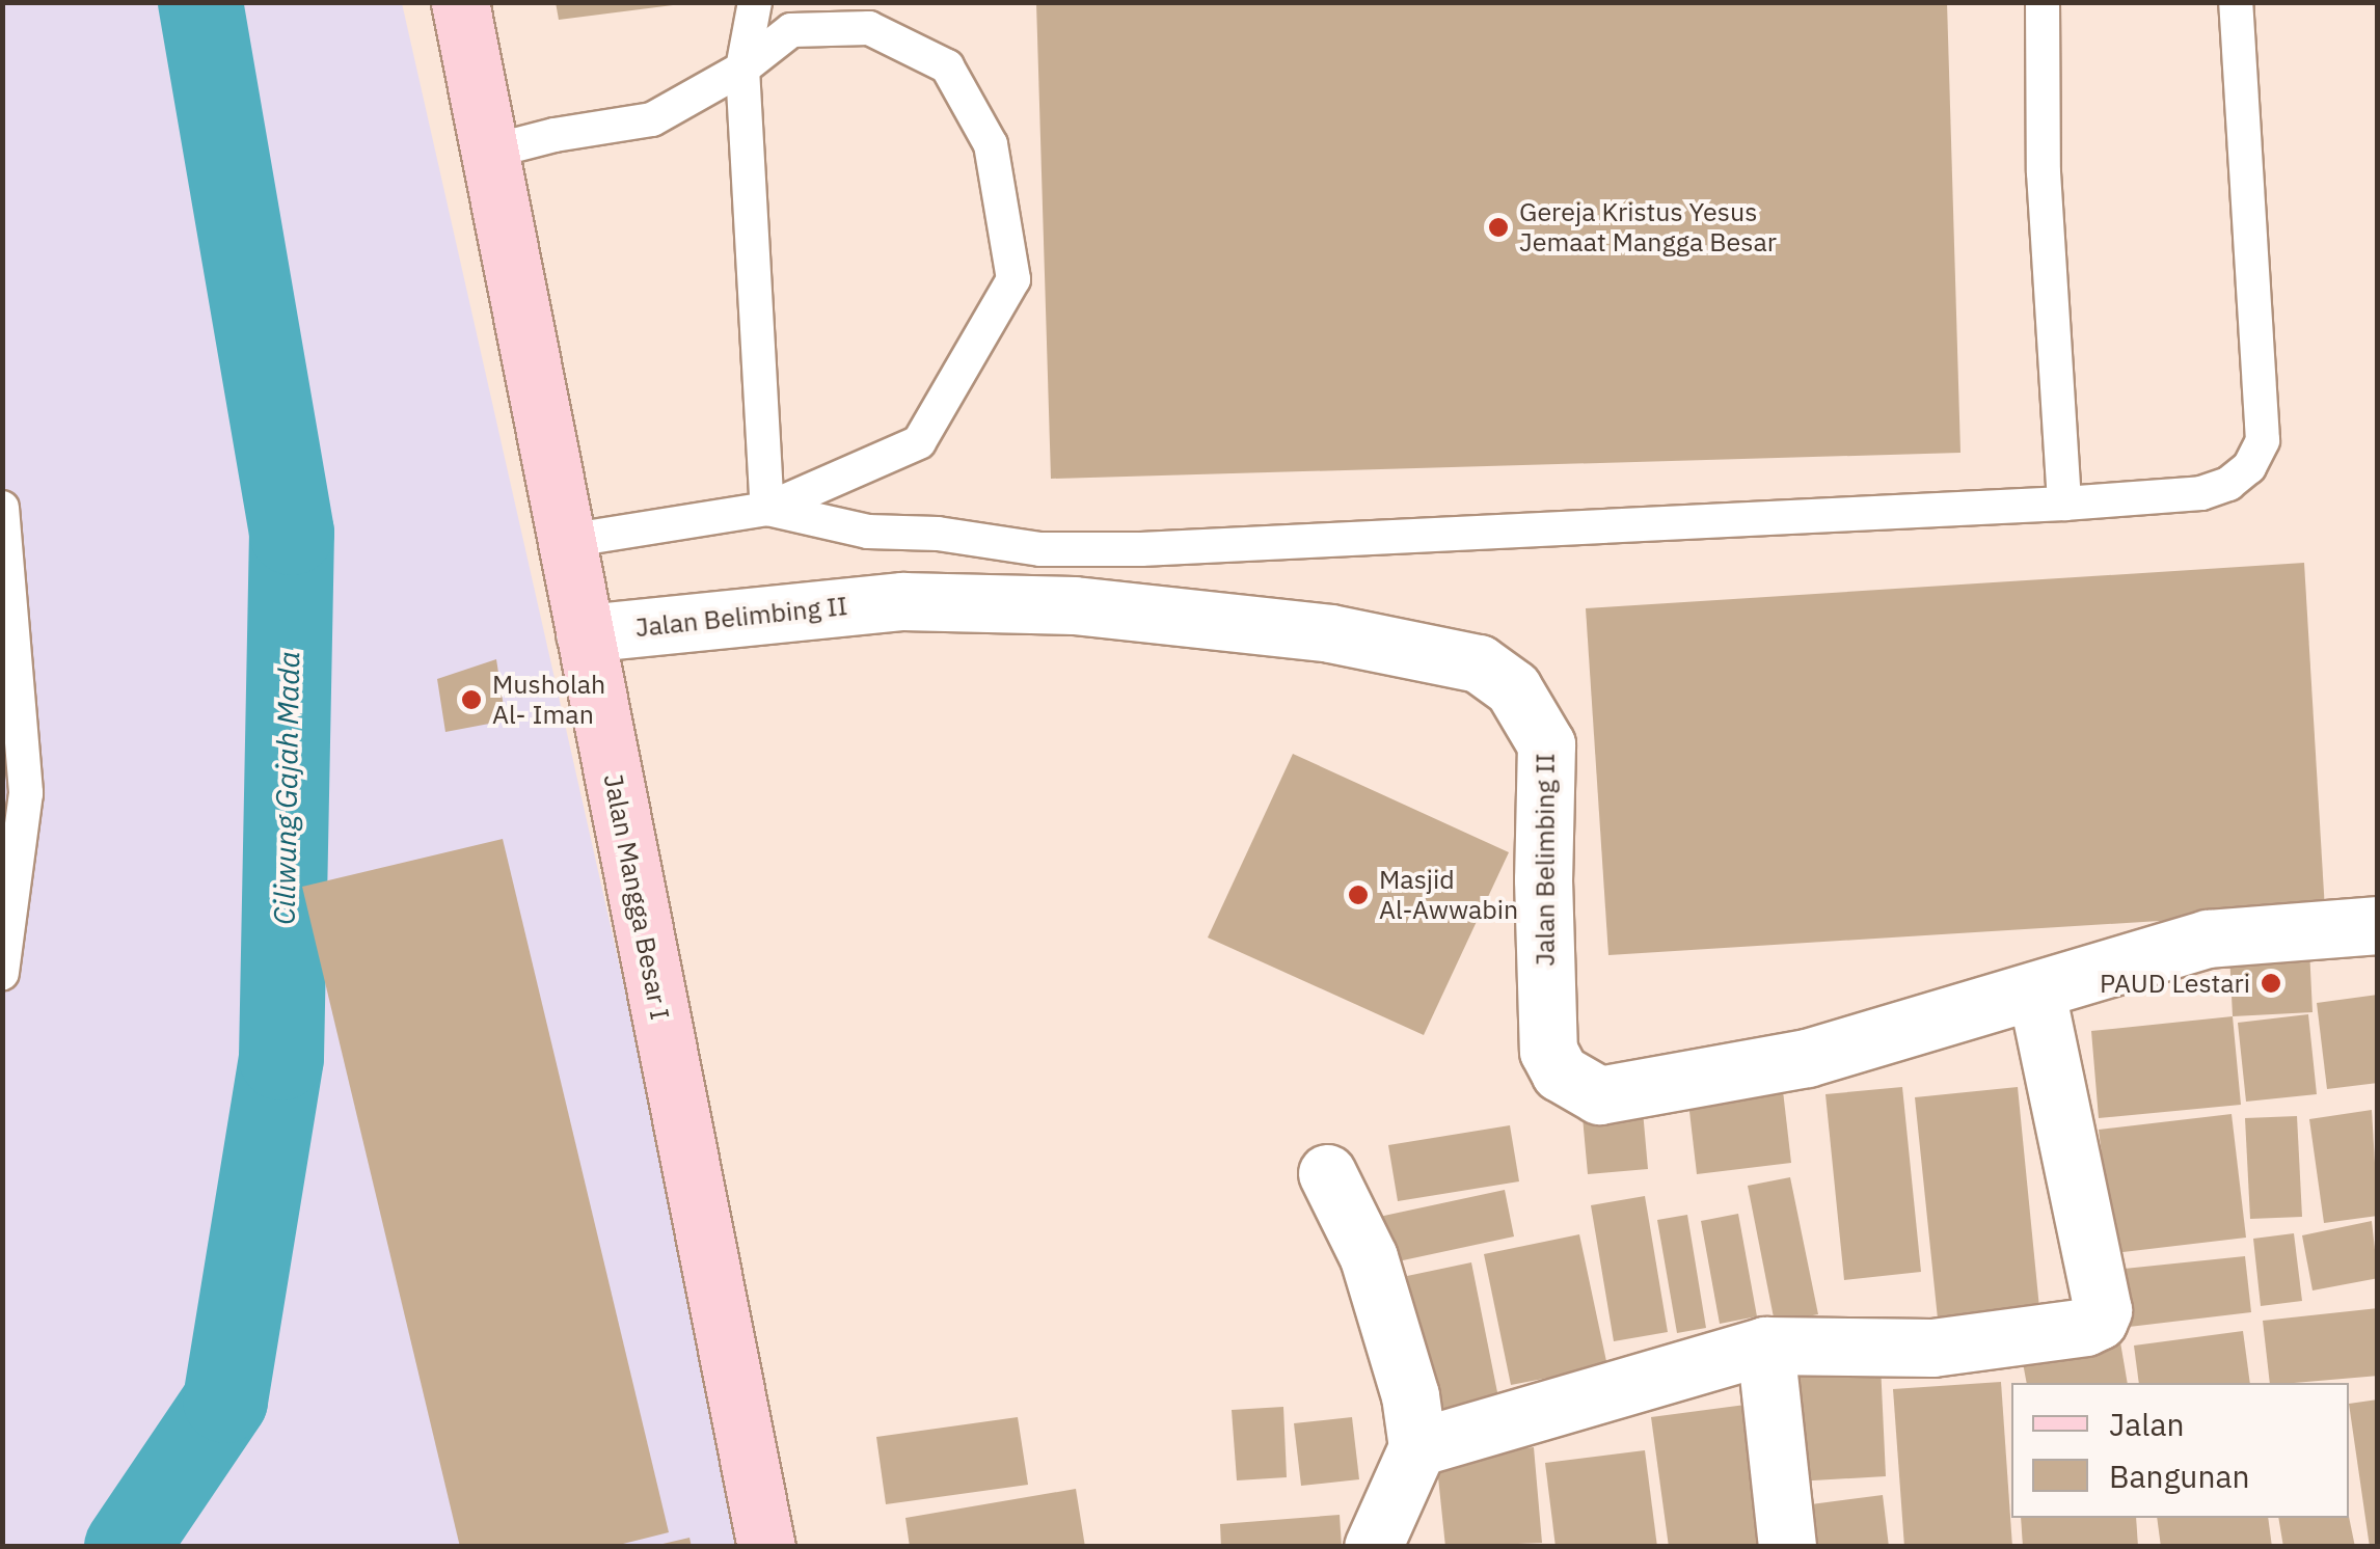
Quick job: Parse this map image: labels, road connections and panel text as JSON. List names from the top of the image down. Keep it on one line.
{"streets":{"street":["Jalan Belimbing II","Jalan Mangga Besar I"]},"crossings":[["Jalan Belimbing II","Jalan Mangga Besar I"]],"water":["Ciliwung Gajah Mada"],"places":["Gereja Kristus Yesus Jemaat Mangga Besar","Musholah Al- Iman","Masjid Al-Awwabin","PAUD Lestari"],"legend":["Jalan","Bangunan"]}
